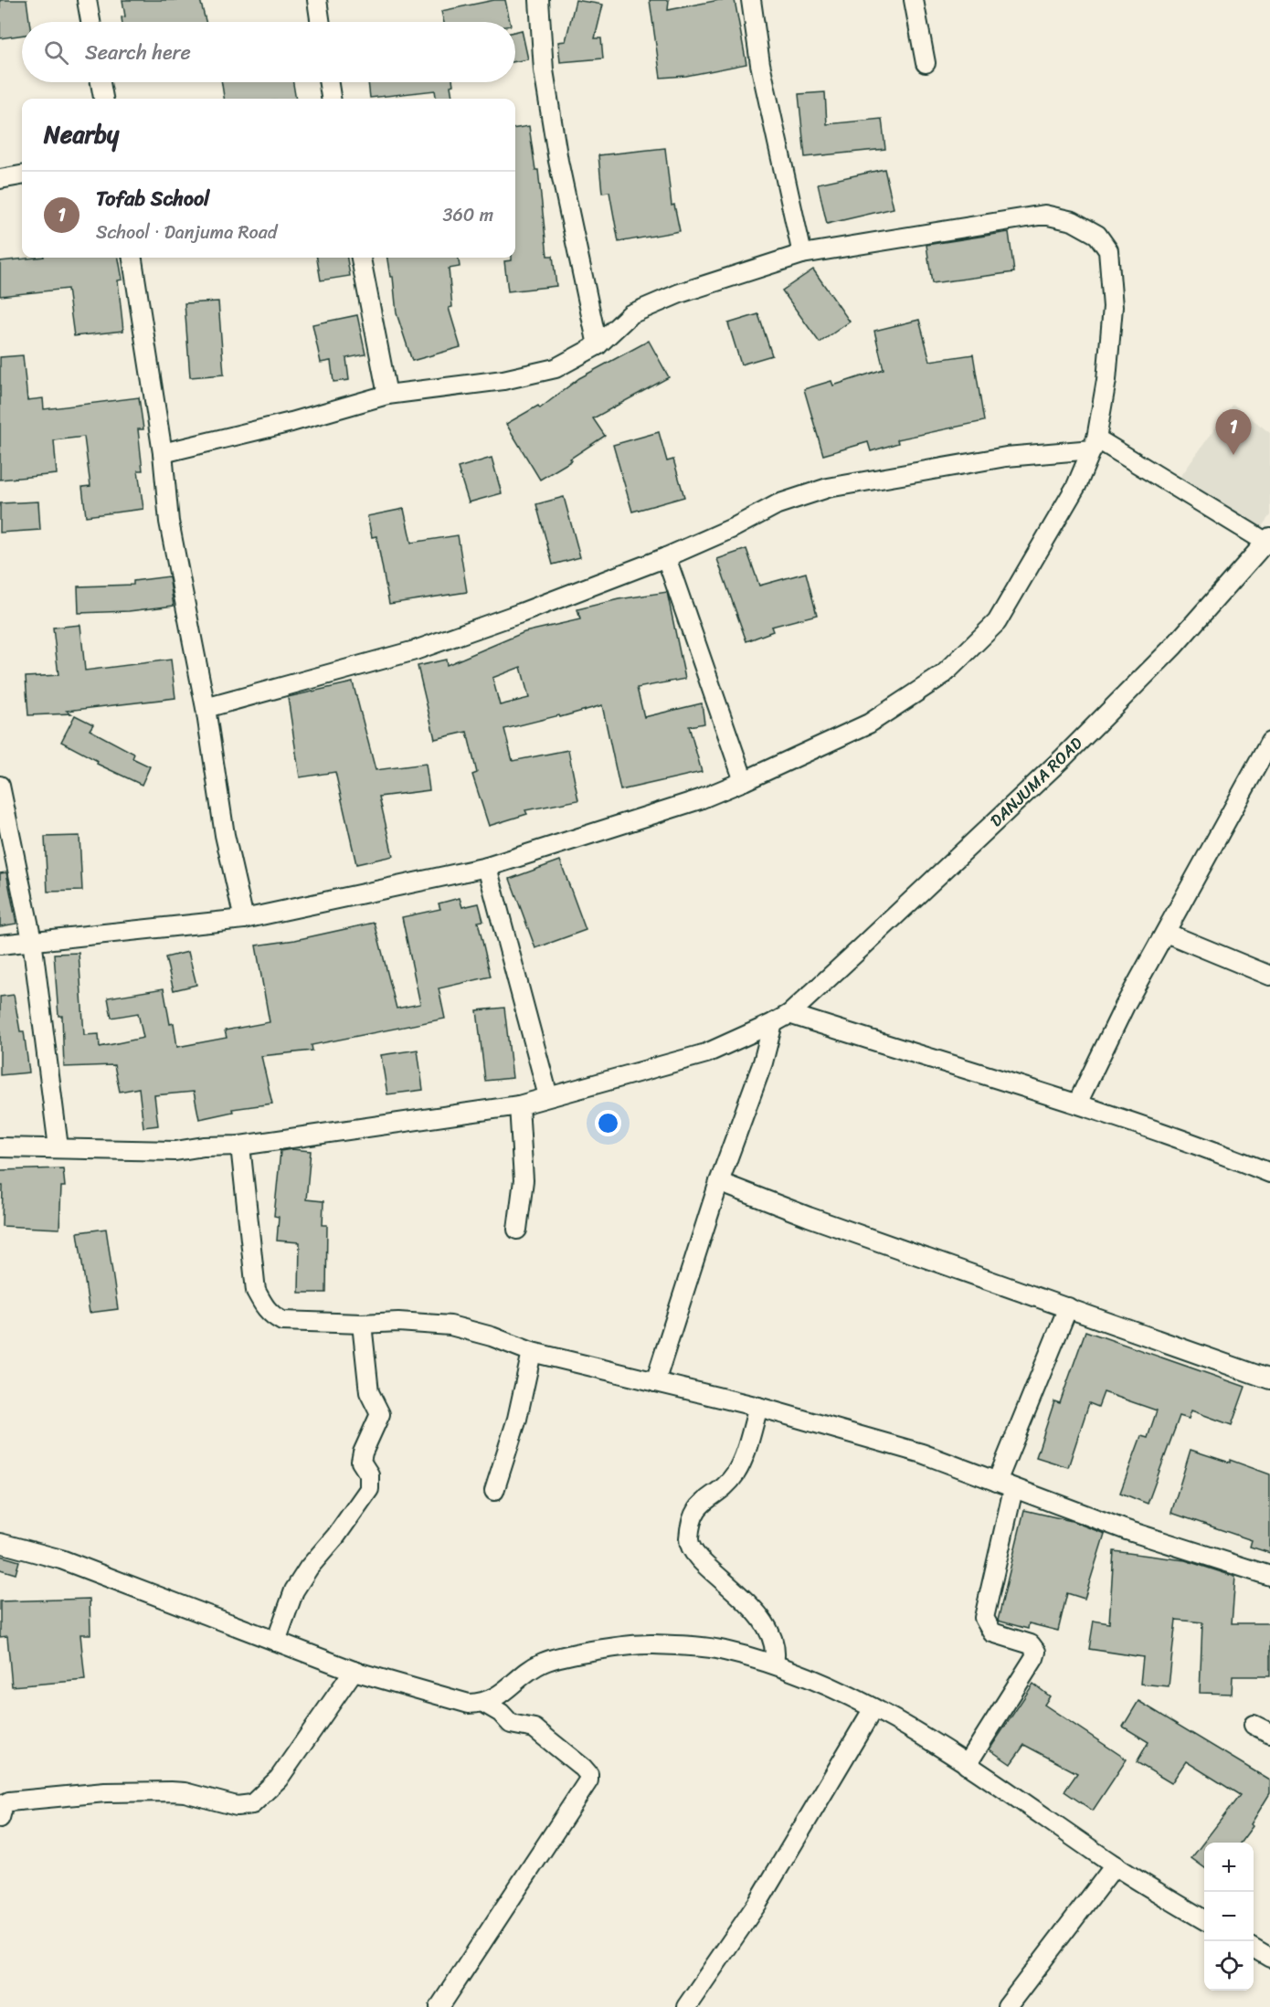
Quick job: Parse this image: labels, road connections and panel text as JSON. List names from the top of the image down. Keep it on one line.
{"streets":{"street":["DANJUMA ROAD"]},"page":{"search":"Search here","heading":"Nearby","list":[{"mark":"1","name":"Tofab School","note":"School · Danjuma Road","value":"360 m"}],"pins":"1","map_buttons":["+","−"]}}
